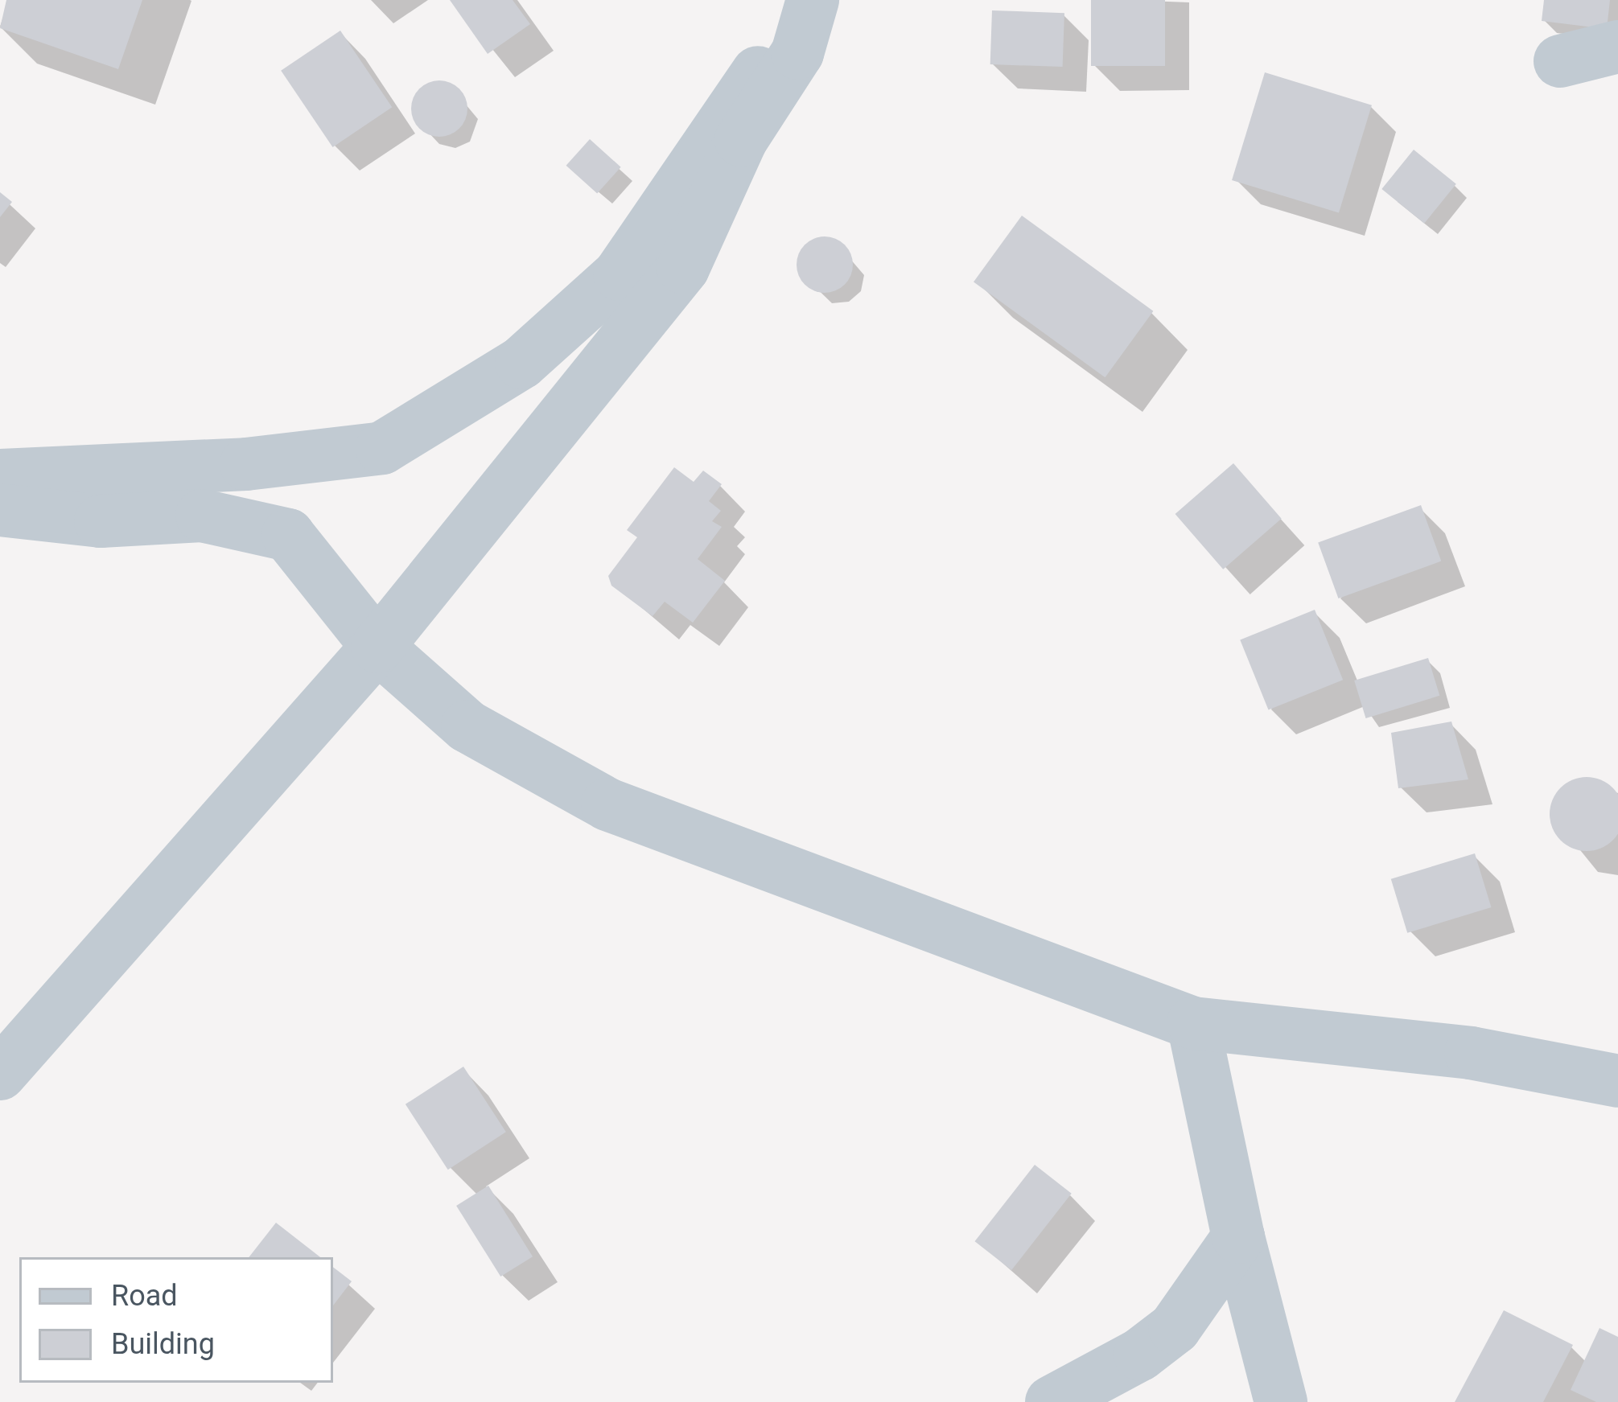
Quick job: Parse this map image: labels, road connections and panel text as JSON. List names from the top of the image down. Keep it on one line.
{"legend":["Road","Building"]}
